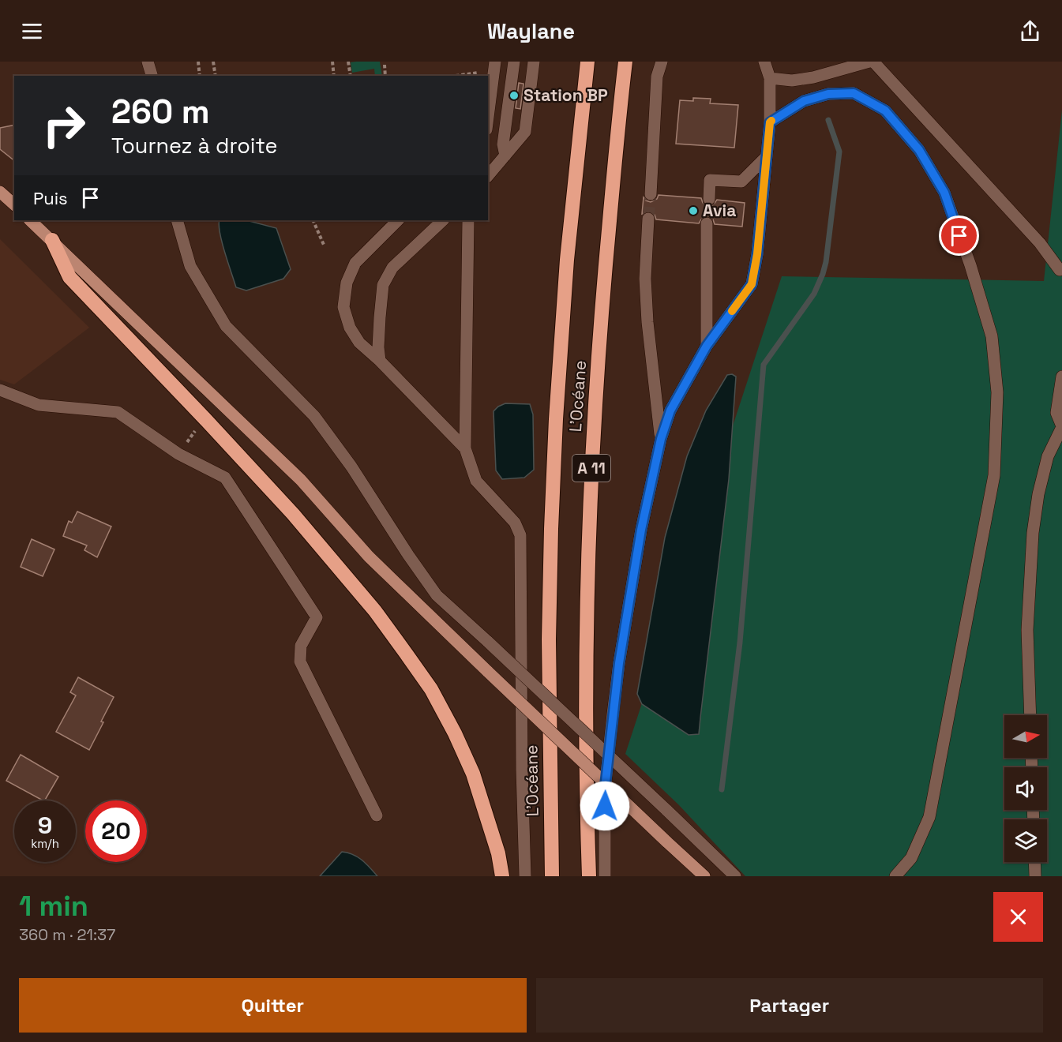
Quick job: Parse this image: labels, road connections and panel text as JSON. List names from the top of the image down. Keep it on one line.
{"streets":{"highway":["L’Océane","A 11"]},"places":["Station BP","Avia"],"north":"right","page":{"header":"Waylane","turn":["260 m","Tournez à droite"],"then":"Puis","speed":"9 km/h","limit":"20","heading":["1 min","360 m · 21:37"],"buttons":["Quitter","Partager"]}}
